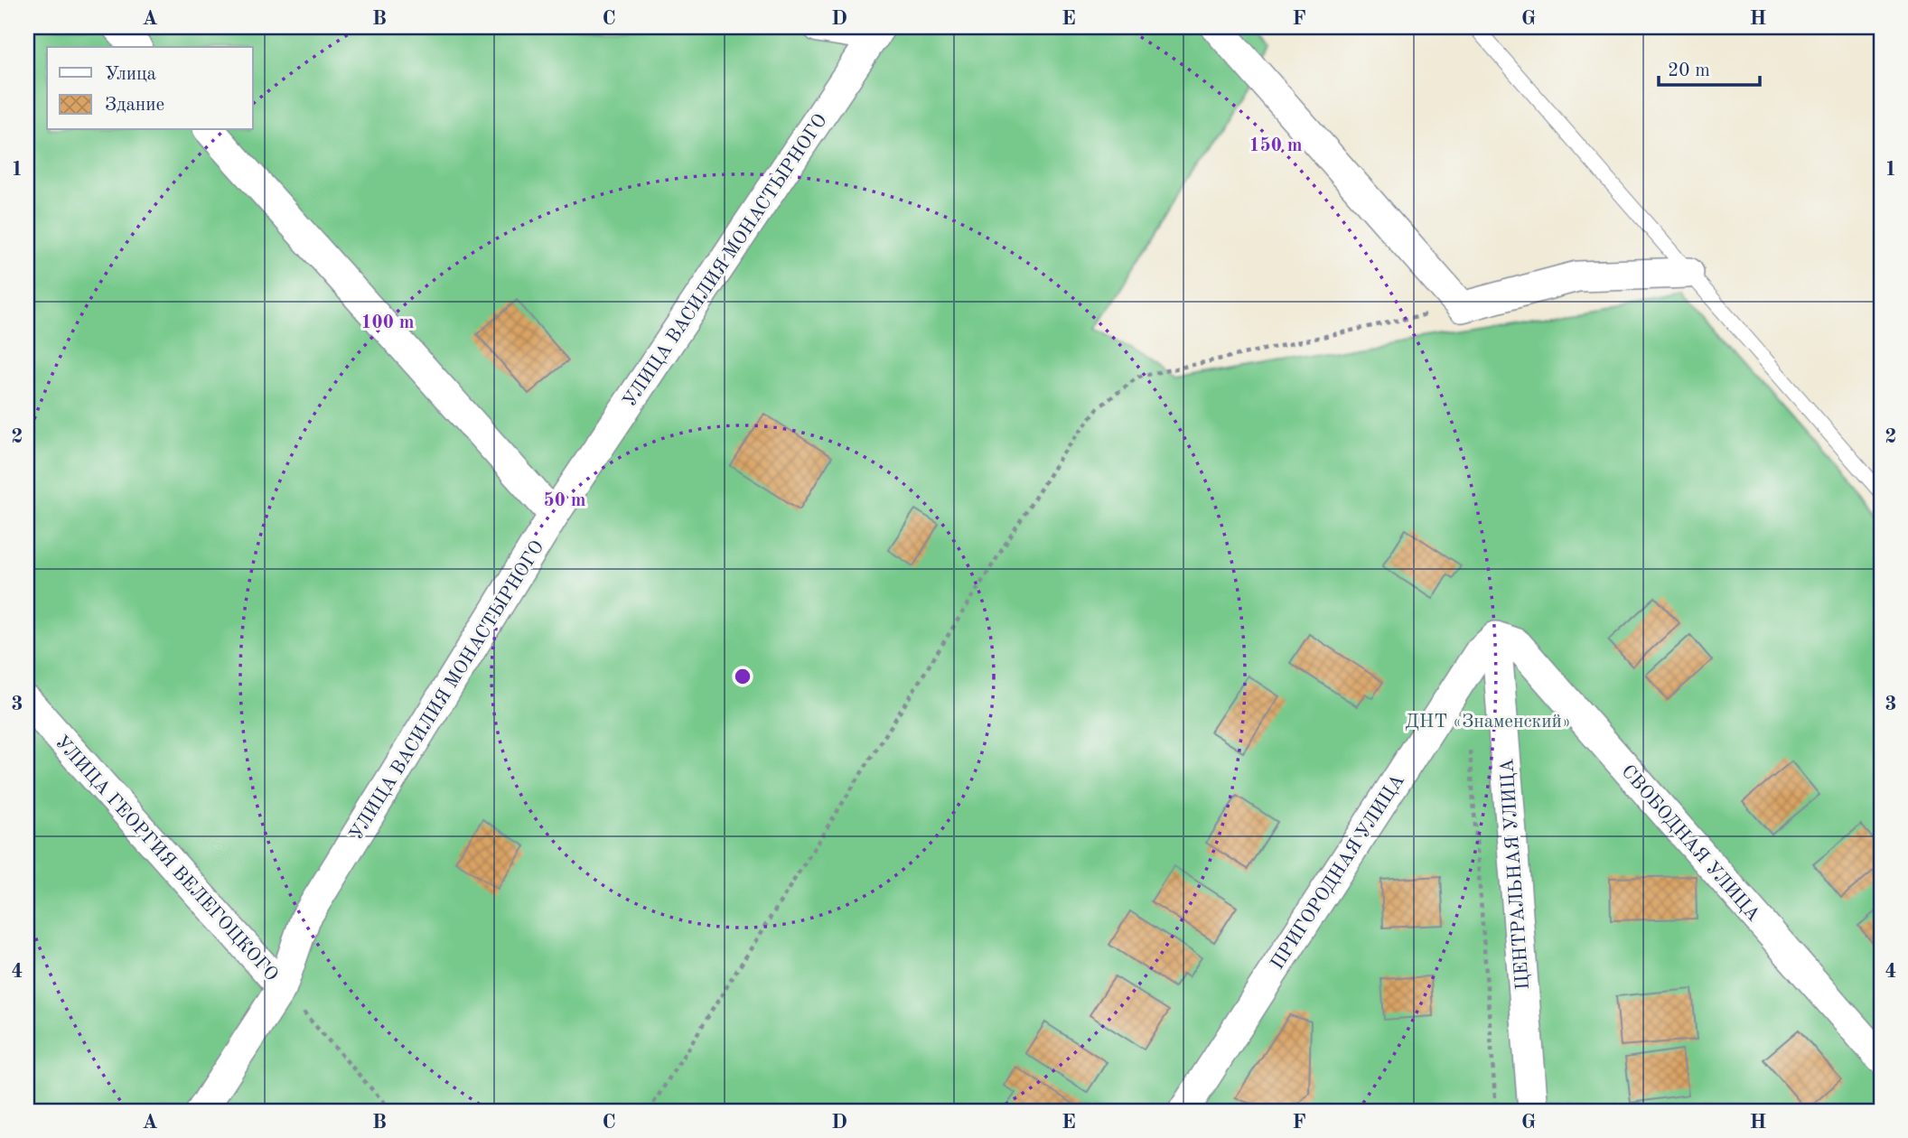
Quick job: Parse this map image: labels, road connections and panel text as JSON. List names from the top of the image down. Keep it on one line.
{"streets":{"street":["УЛИЦА ВАСИЛИЯ МОНАСТЫРНОГО","СВОБОДНАЯ УЛИЦА","УЛИЦА ГЕОРГИЯ ВЕЛЕГОЦКОГО","ПРИГОРОДНАЯ УЛИЦА","ЦЕНТРАЛЬНАЯ УЛИЦА"]},"crossings":[["УЛИЦА ВАСИЛИЯ МОНАСТЫРНОГО","УЛИЦА ГЕОРГИЯ ВЕЛЕГОЦКОГО"],["СВОБОДНАЯ УЛИЦА","ПРИГОРОДНАЯ УЛИЦА"],["СВОБОДНАЯ УЛИЦА","ЦЕНТРАЛЬНАЯ УЛИЦА"],["ПРИГОРОДНАЯ УЛИЦА","ЦЕНТРАЛЬНАЯ УЛИЦА"]],"parks":["ДНТ «Знаменский»"],"legend":["Улица","Здание"],"scale_bar":"20 m","grid":{"columns":["A","B","C","D","E","F","G","H"],"rows":["1","2","3","4"]},"rings":["150 m","100 m","50 m"]}
